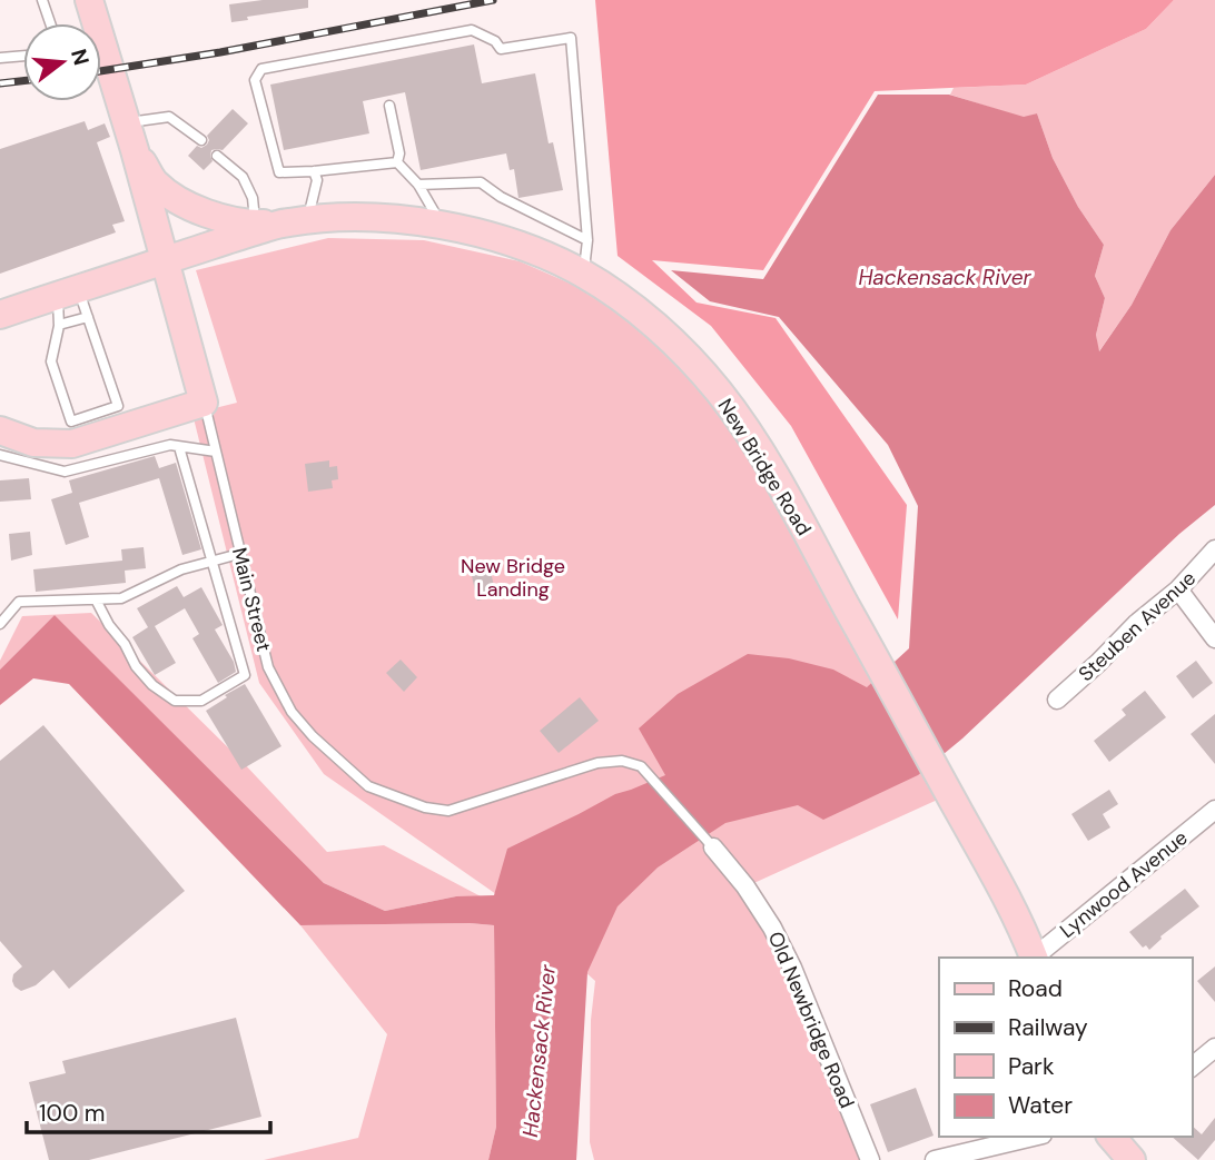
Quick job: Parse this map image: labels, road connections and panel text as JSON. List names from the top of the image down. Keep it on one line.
{"streets":{"main road":["New Bridge Road","Main Street"],"street":["Steuben Avenue","Lynwood Avenue","Old Newbridge Road"]},"crossings":[["New Bridge Road","Main Street"],["Main Street","Old Newbridge Road"]],"water":["Hackensack River"],"parks":["New Bridge Landing"],"legend":["Road","Railway","Park","Water"],"scale_bar":"100 m","north":"right"}
